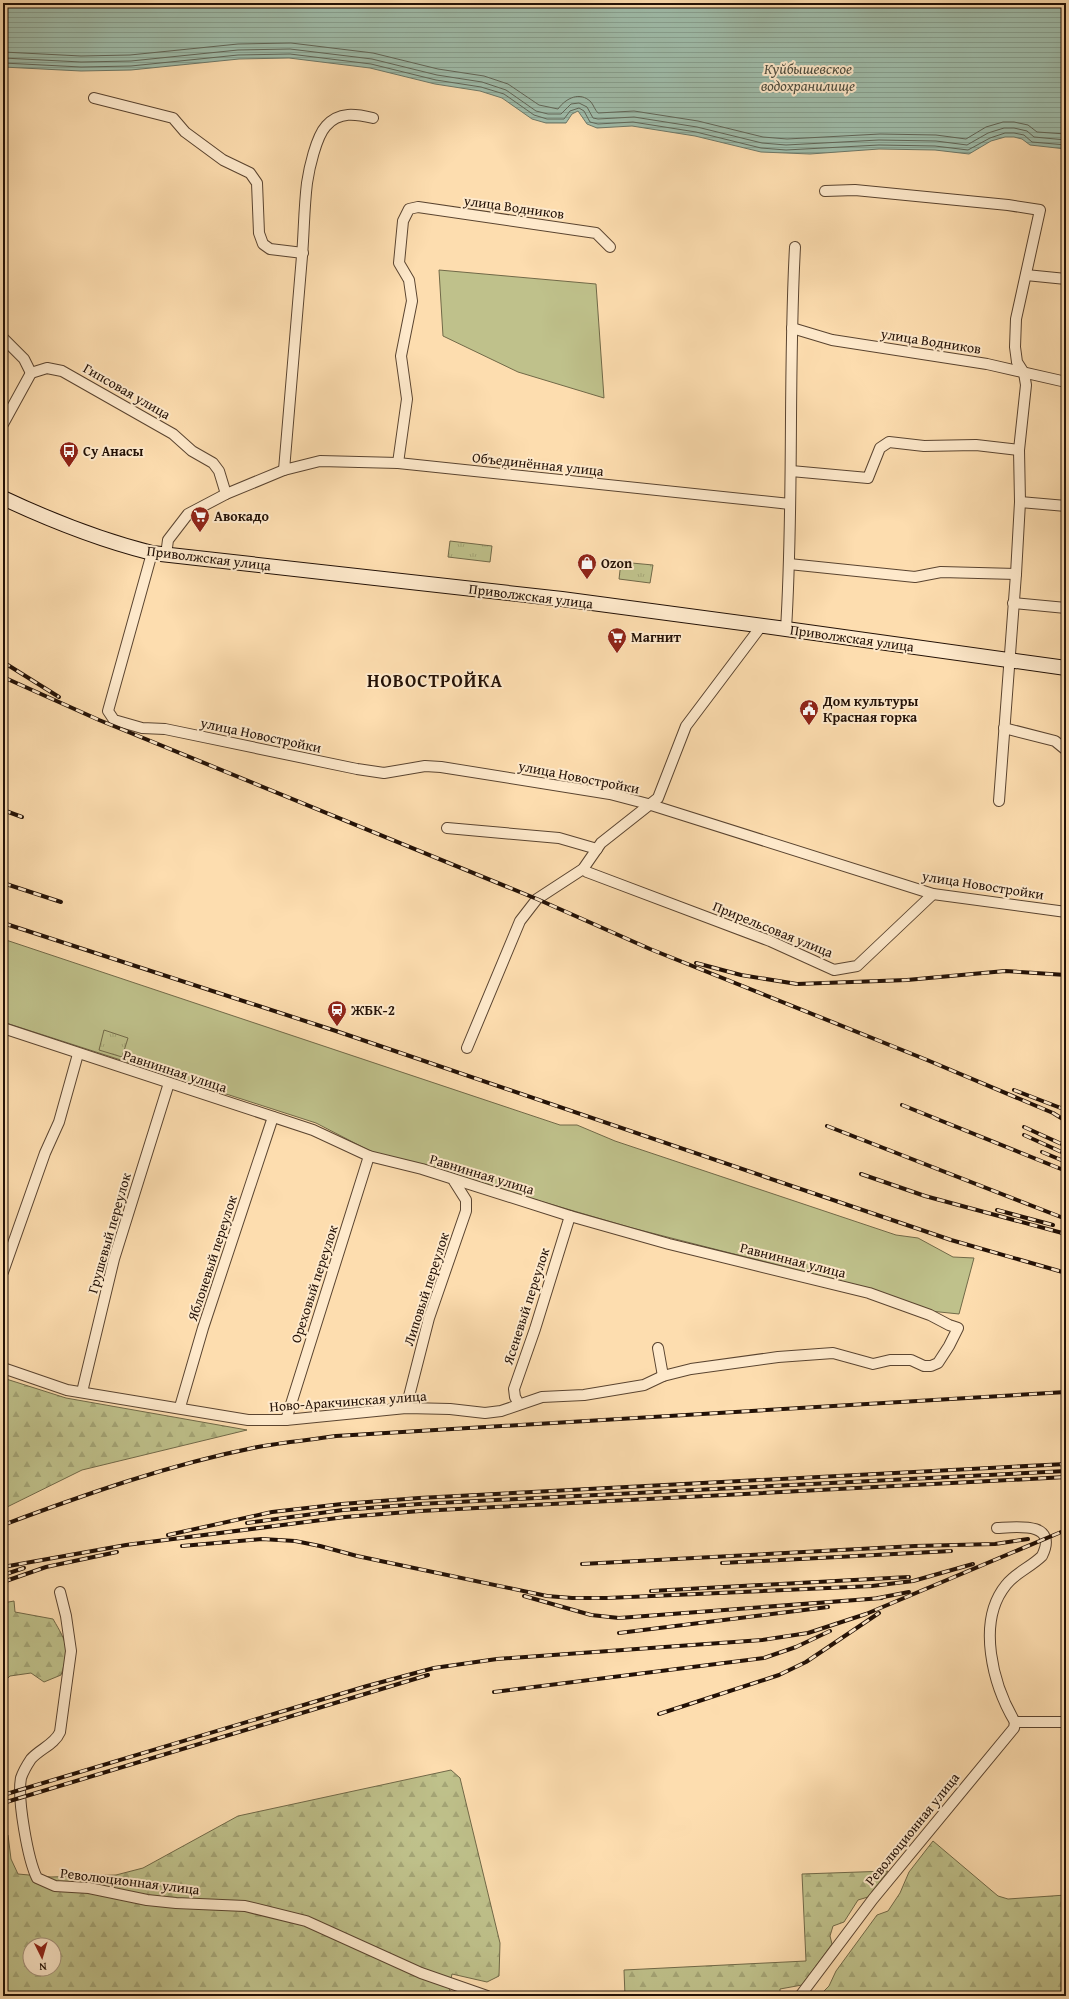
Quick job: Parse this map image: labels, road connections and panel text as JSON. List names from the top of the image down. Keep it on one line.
{"streets":{"main road":["Приволжская улица"],"street":["улица Водников","Гипсовая улица","Объединённая улица","улица Новостройки","Прирельсовая улица","Равнинная улица","Грушевый переулок","Яблоневый переулок","Ореховый переулок","Липовый переулок","Ясеневый переулок","Ново-Аракчинская улица","Революционная улица"]},"crossings":[["улица Водников","Объединённая улица"],["Гипсовая улица","Объединённая улица"],["Объединённая улица","Приволжская улица"],["Приволжская улица","улица Новостройки"],["улица Новостройки","Прирельсовая улица"],["Равнинная улица","Грушевый переулок"],["Равнинная улица","Яблоневый переулок"],["Равнинная улица","Ореховый переулок"],["Равнинная улица","Липовый переулок"],["Равнинная улица","Ясеневый переулок"],["Равнинная улица","Ново-Аракчинская улица"],["Грушевый переулок","Ново-Аракчинская улица"],["Яблоневый переулок","Ново-Аракчинская улица"],["Ореховый переулок","Ново-Аракчинская улица"],["Липовый переулок","Ново-Аракчинская улица"],["Ясеневый переулок","Ново-Аракчинская улица"]],"districts":["НОВОСТРОЙКА"],"water":["Куйбышевское водохранилище"],"places":{"bus stop":["Су Анасы"],"supermarket":["Авокадо","Магнит"],"shop":["Ozon"],"public building":["Дом культуры Красная горка"],"station":["ЖБК-2"]},"north":"bottom"}
